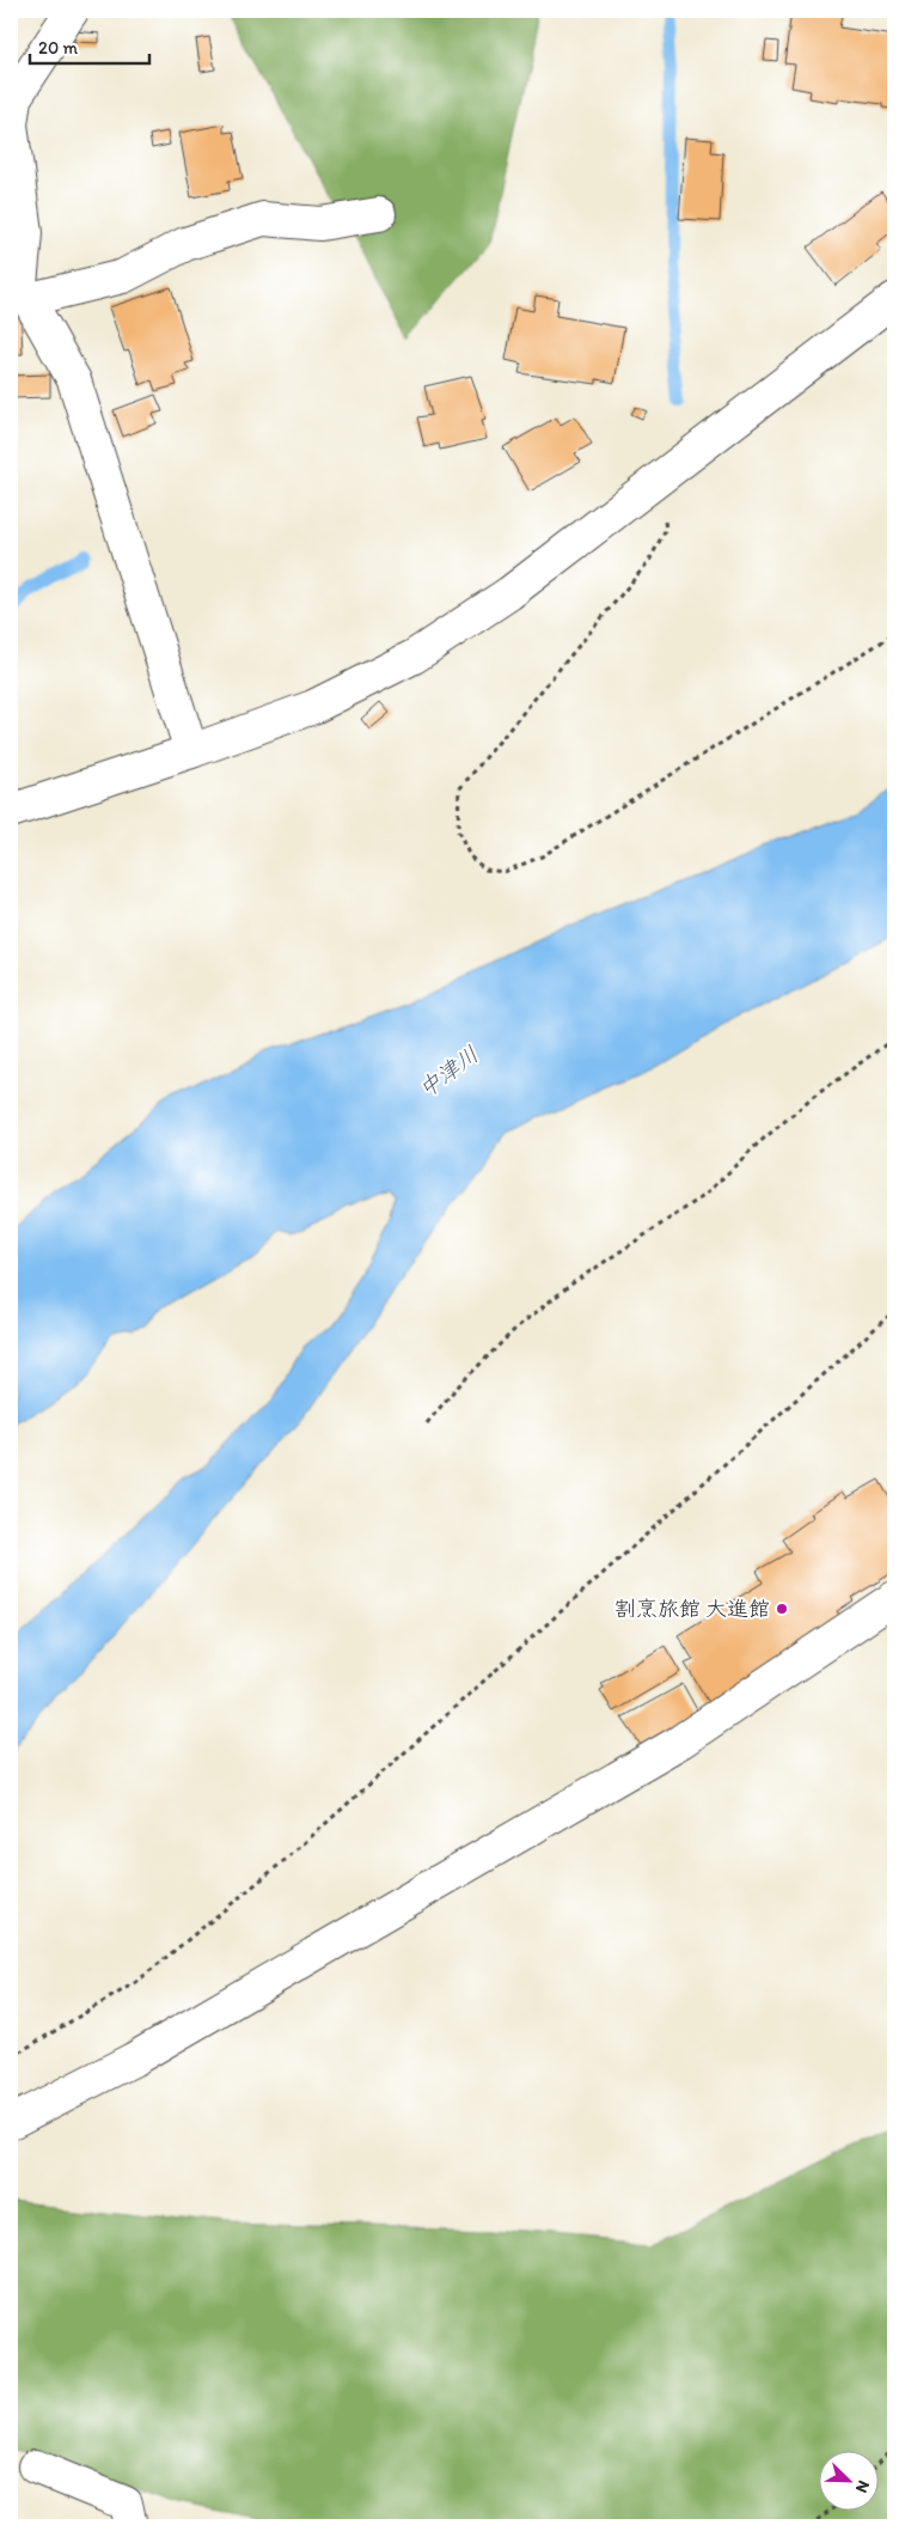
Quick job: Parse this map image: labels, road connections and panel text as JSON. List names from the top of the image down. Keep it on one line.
{"water":["中津川"],"places":["割烹旅館 大進館"],"scale_bar":"20 m","north":"bottom right"}
